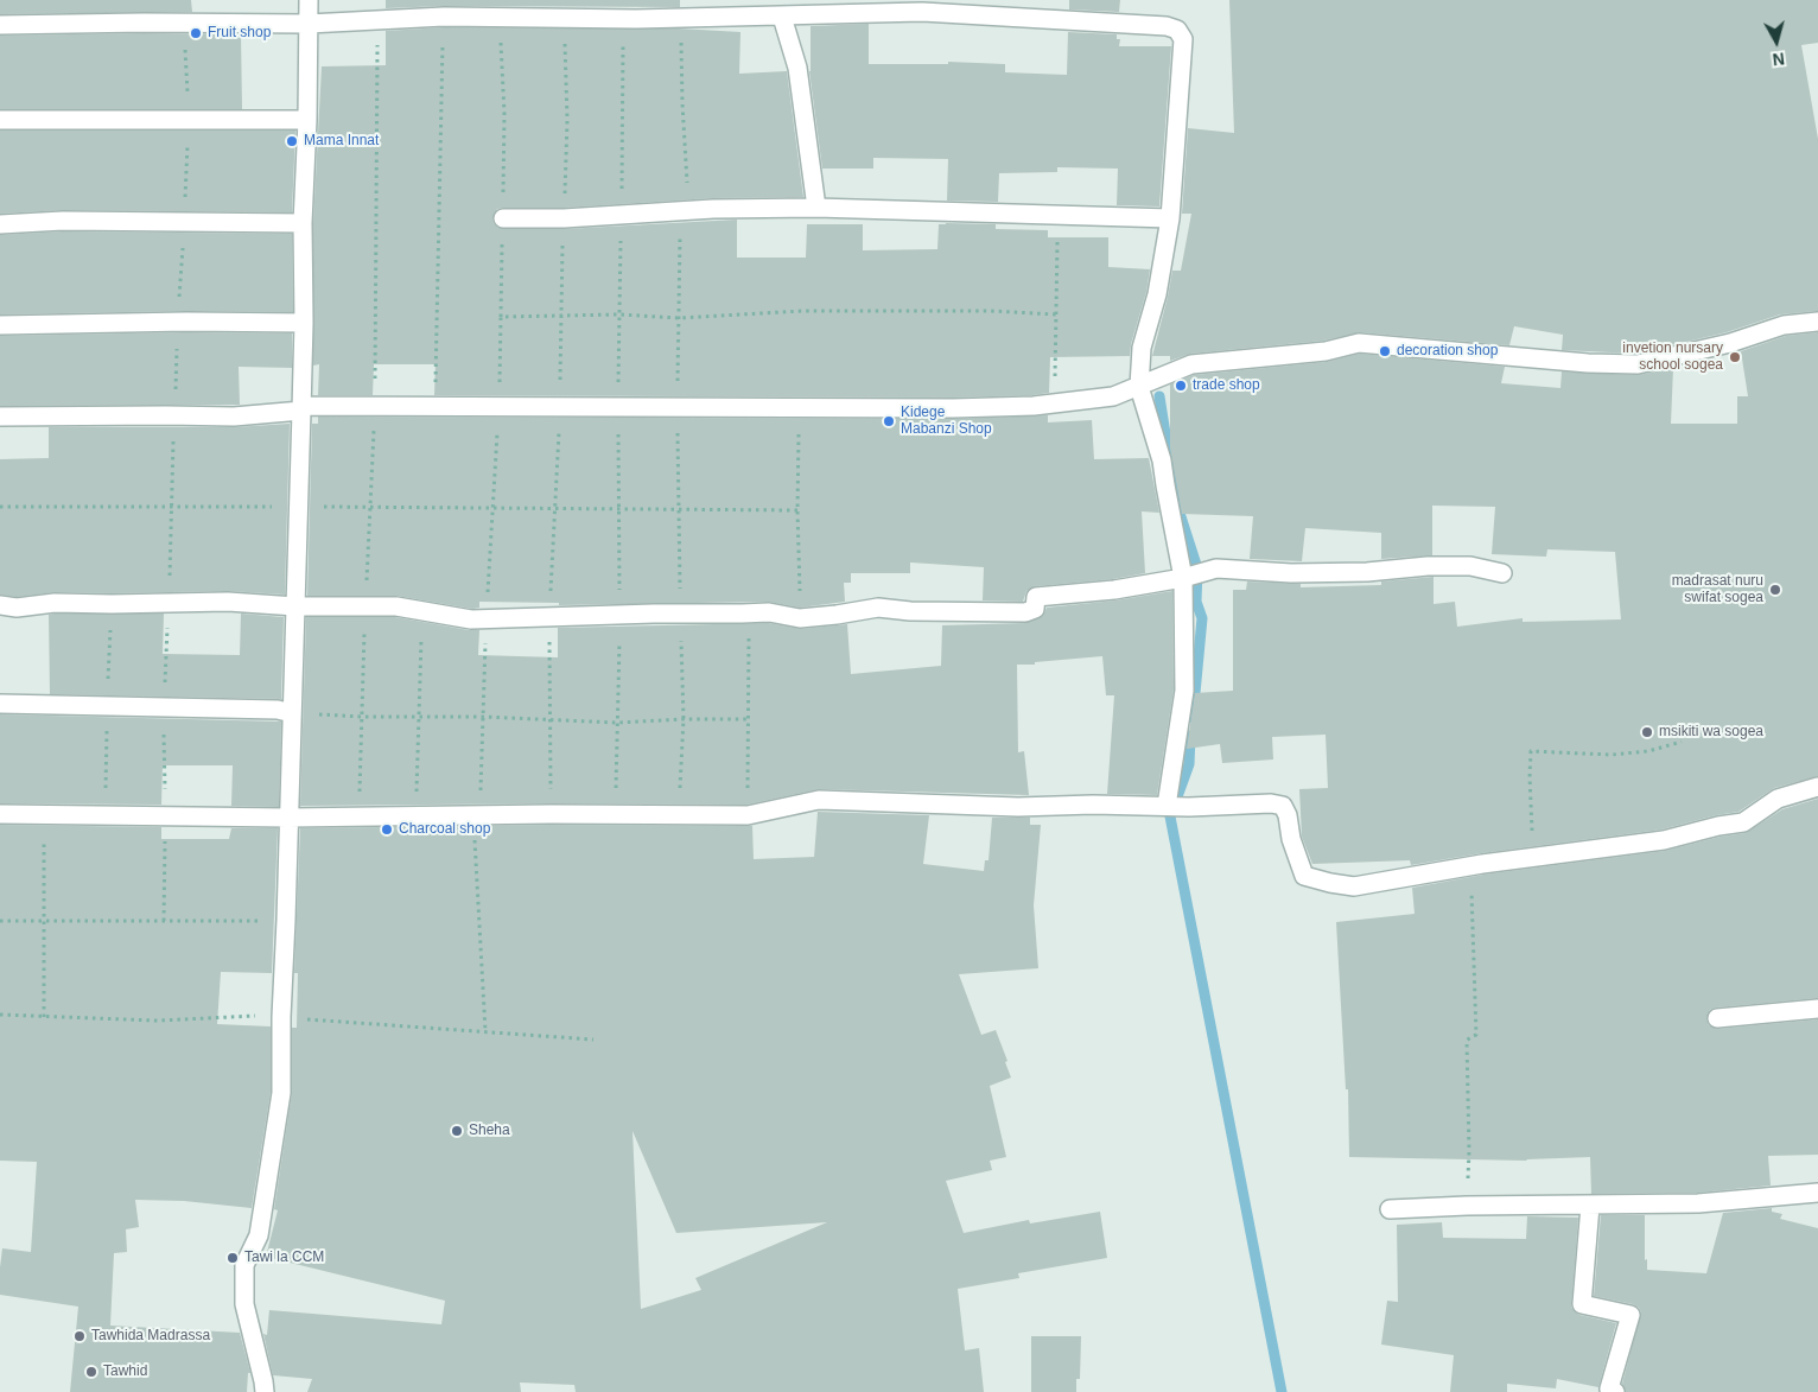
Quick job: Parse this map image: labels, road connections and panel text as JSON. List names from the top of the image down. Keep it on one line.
{"places":["Fruit shop","Mama Innat","decoration shop","invetion nursary school sogea","trade shop","Kidege Mabanzi Shop","madrasat nuru swifat sogea","msikiti wa sogea","Charcoal shop","Sheha","Tawi la CCM","Tawhida Madrassa","Tawhid"],"north":"bottom"}
